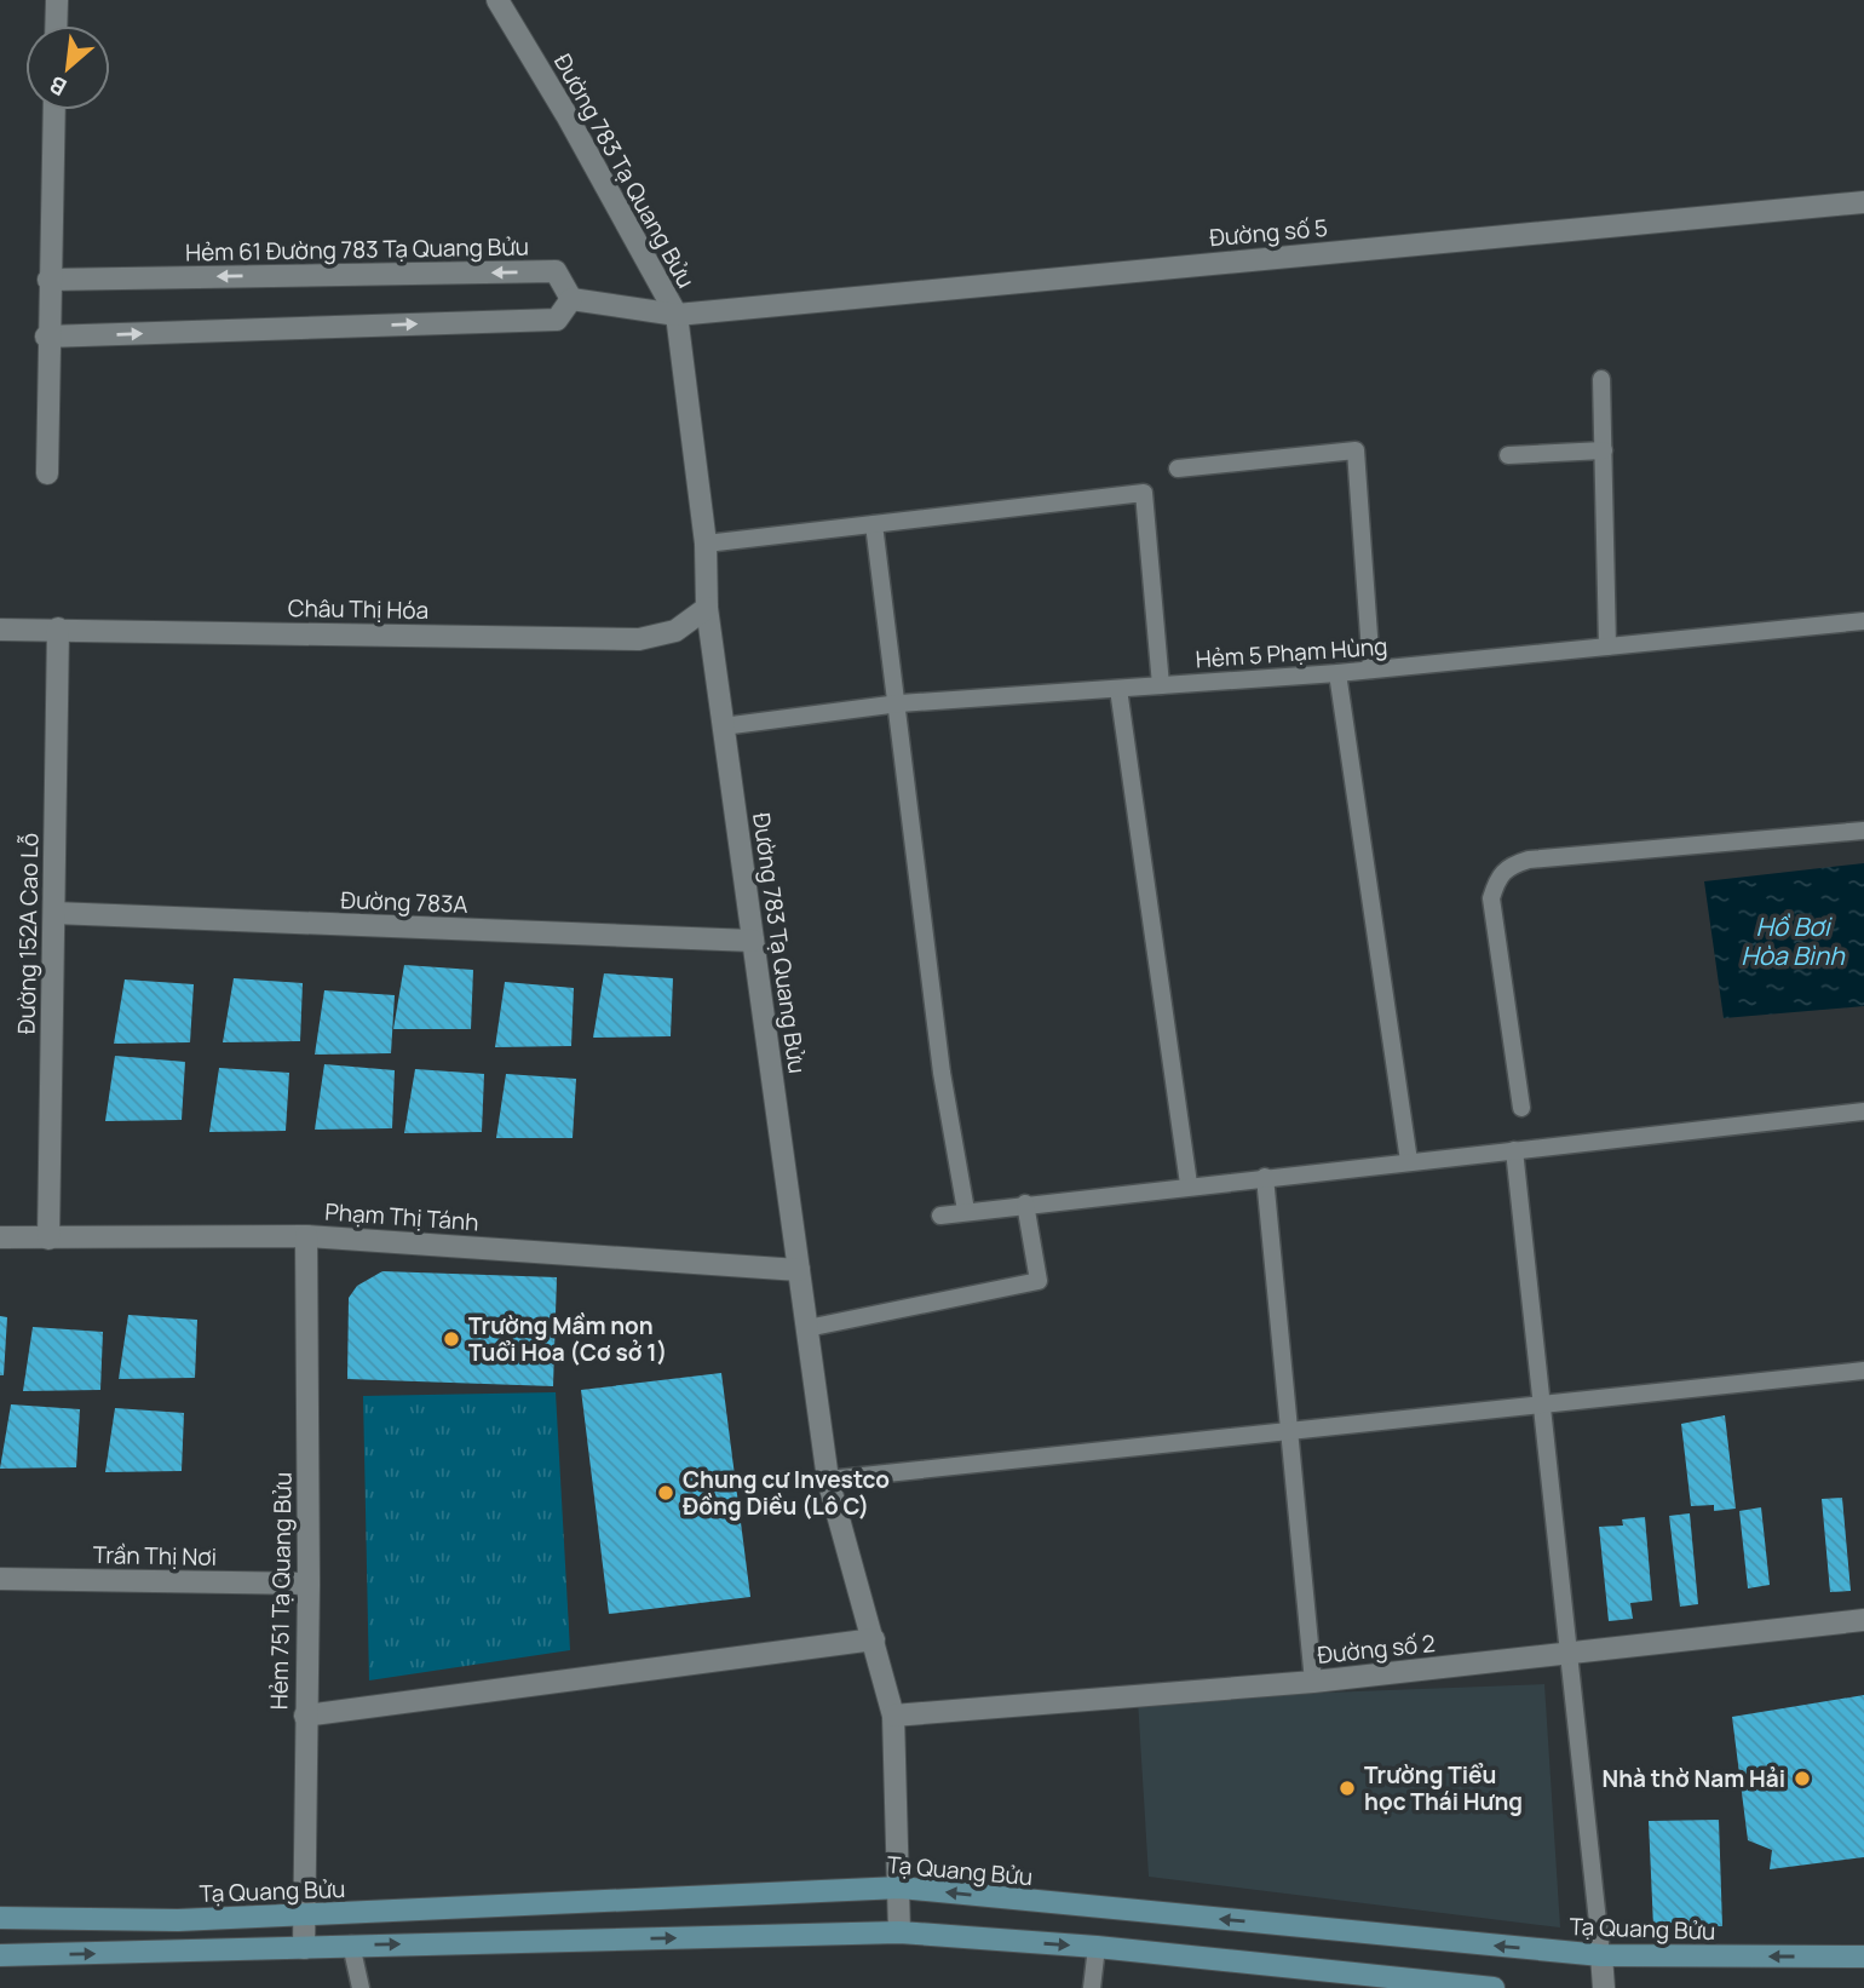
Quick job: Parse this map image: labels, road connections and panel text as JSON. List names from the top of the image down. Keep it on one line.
{"streets":{"main road":["Tạ Quang Bửu"],"street":["Đường 783 Tạ Quang Bửu","Đường số 5","Hẻm 61 Đường 783 Tạ Quang Bửu","Châu Thị Hóa","Đường 783A","Đường 152A Cao Lỗ","Phạm Thị Tánh","Trần Thị Nơi","Hẻm 751 Tạ Quang Bửu","Đường số 2"],"lane":["Hẻm 5 Phạm Hùng"]},"crossings":[["Đường 783 Tạ Quang Bửu","Đường số 5"],["Đường 783 Tạ Quang Bửu","Châu Thị Hóa"],["Đường 783 Tạ Quang Bửu","Hẻm 5 Phạm Hùng"],["Đường 783 Tạ Quang Bửu","Đường 783A"],["Đường 783 Tạ Quang Bửu","Phạm Thị Tánh"],["Đường 783 Tạ Quang Bửu","Đường số 2"],["Đường 783 Tạ Quang Bửu","Tạ Quang Bửu"],["Đường số 5","Hẻm 61 Đường 783 Tạ Quang Bửu"],["Châu Thị Hóa","Đường 152A Cao Lỗ"],["Đường 783A","Đường 152A Cao Lỗ"],["Đường 152A Cao Lỗ","Phạm Thị Tánh"],["Phạm Thị Tánh","Hẻm 751 Tạ Quang Bửu"],["Trần Thị Nơi","Hẻm 751 Tạ Quang Bửu"],["Hẻm 751 Tạ Quang Bửu","Tạ Quang Bửu"]],"water":["Hồ Bơi Hòa Bình"],"places":["Trường Mầm non Tuổi Hoa (Cơ sở 1)","Chung cư Investco Đồng Diều (Lô C)","Nhà thờ Nam Hải","Trường Tiểu học Thái Hưng"],"north":"bottom left"}
